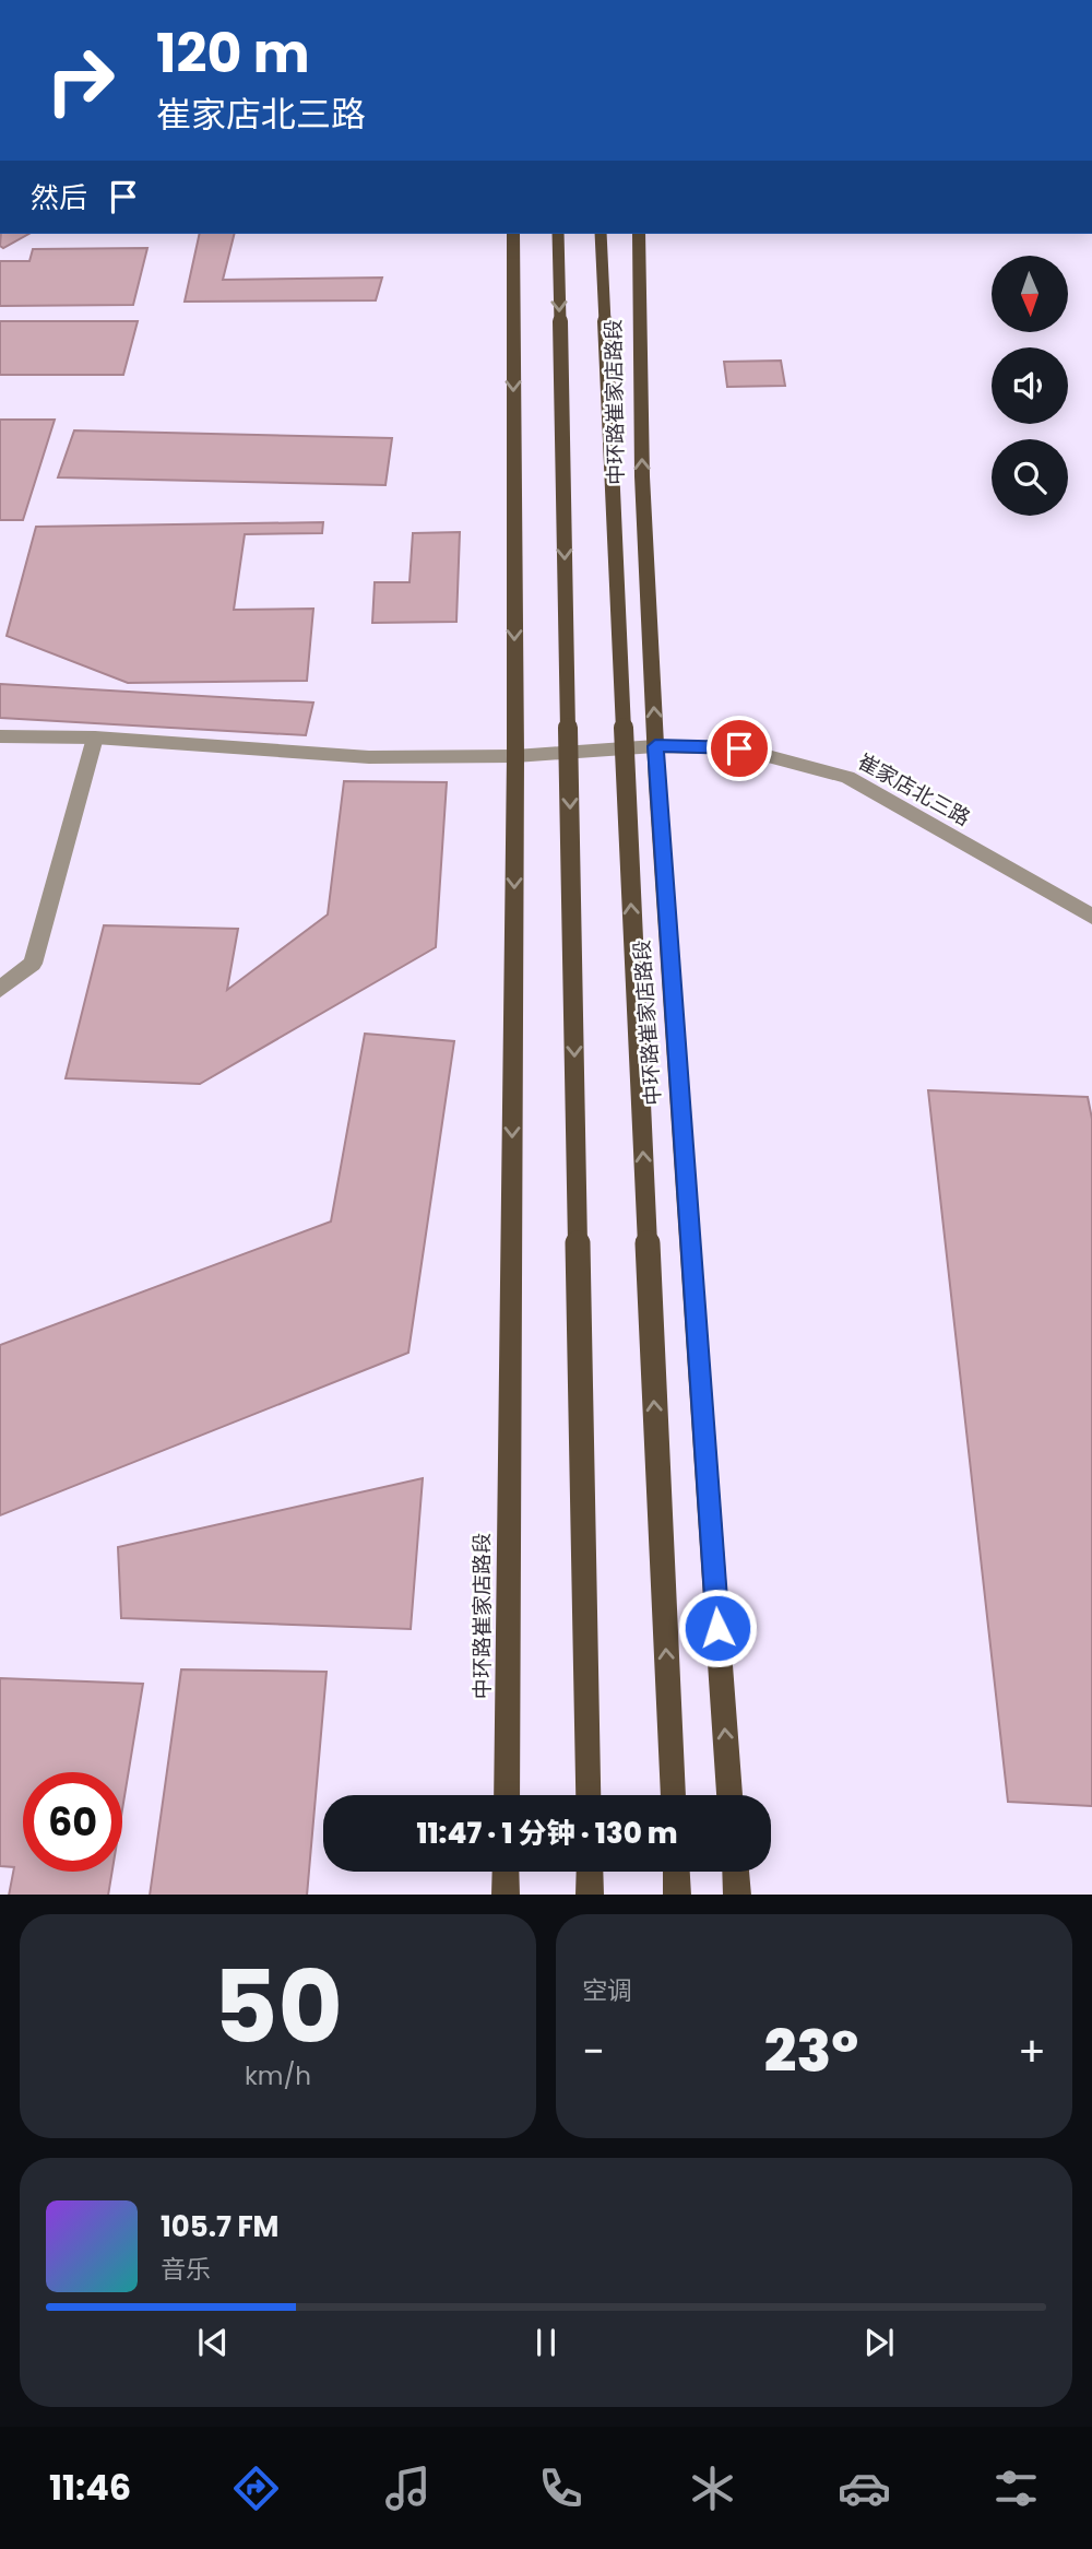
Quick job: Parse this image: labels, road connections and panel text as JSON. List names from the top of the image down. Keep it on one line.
{"streets":{"main road":["中环路崔家店路段"],"street":["崔家店北三路"]},"crossings":[["中环路崔家店路段","崔家店北三路"]],"north":"bottom","page":{"turn":["120 m","崔家店北三路"],"then":"然后","limit":"60","trip":"11:47 · 1 分钟 · 130 m","tile":[["50","km/h"],"空调"],"heat":["−","23°","+"],"song":["105.7 FM","音乐"],"tabs":"11:46"}}
